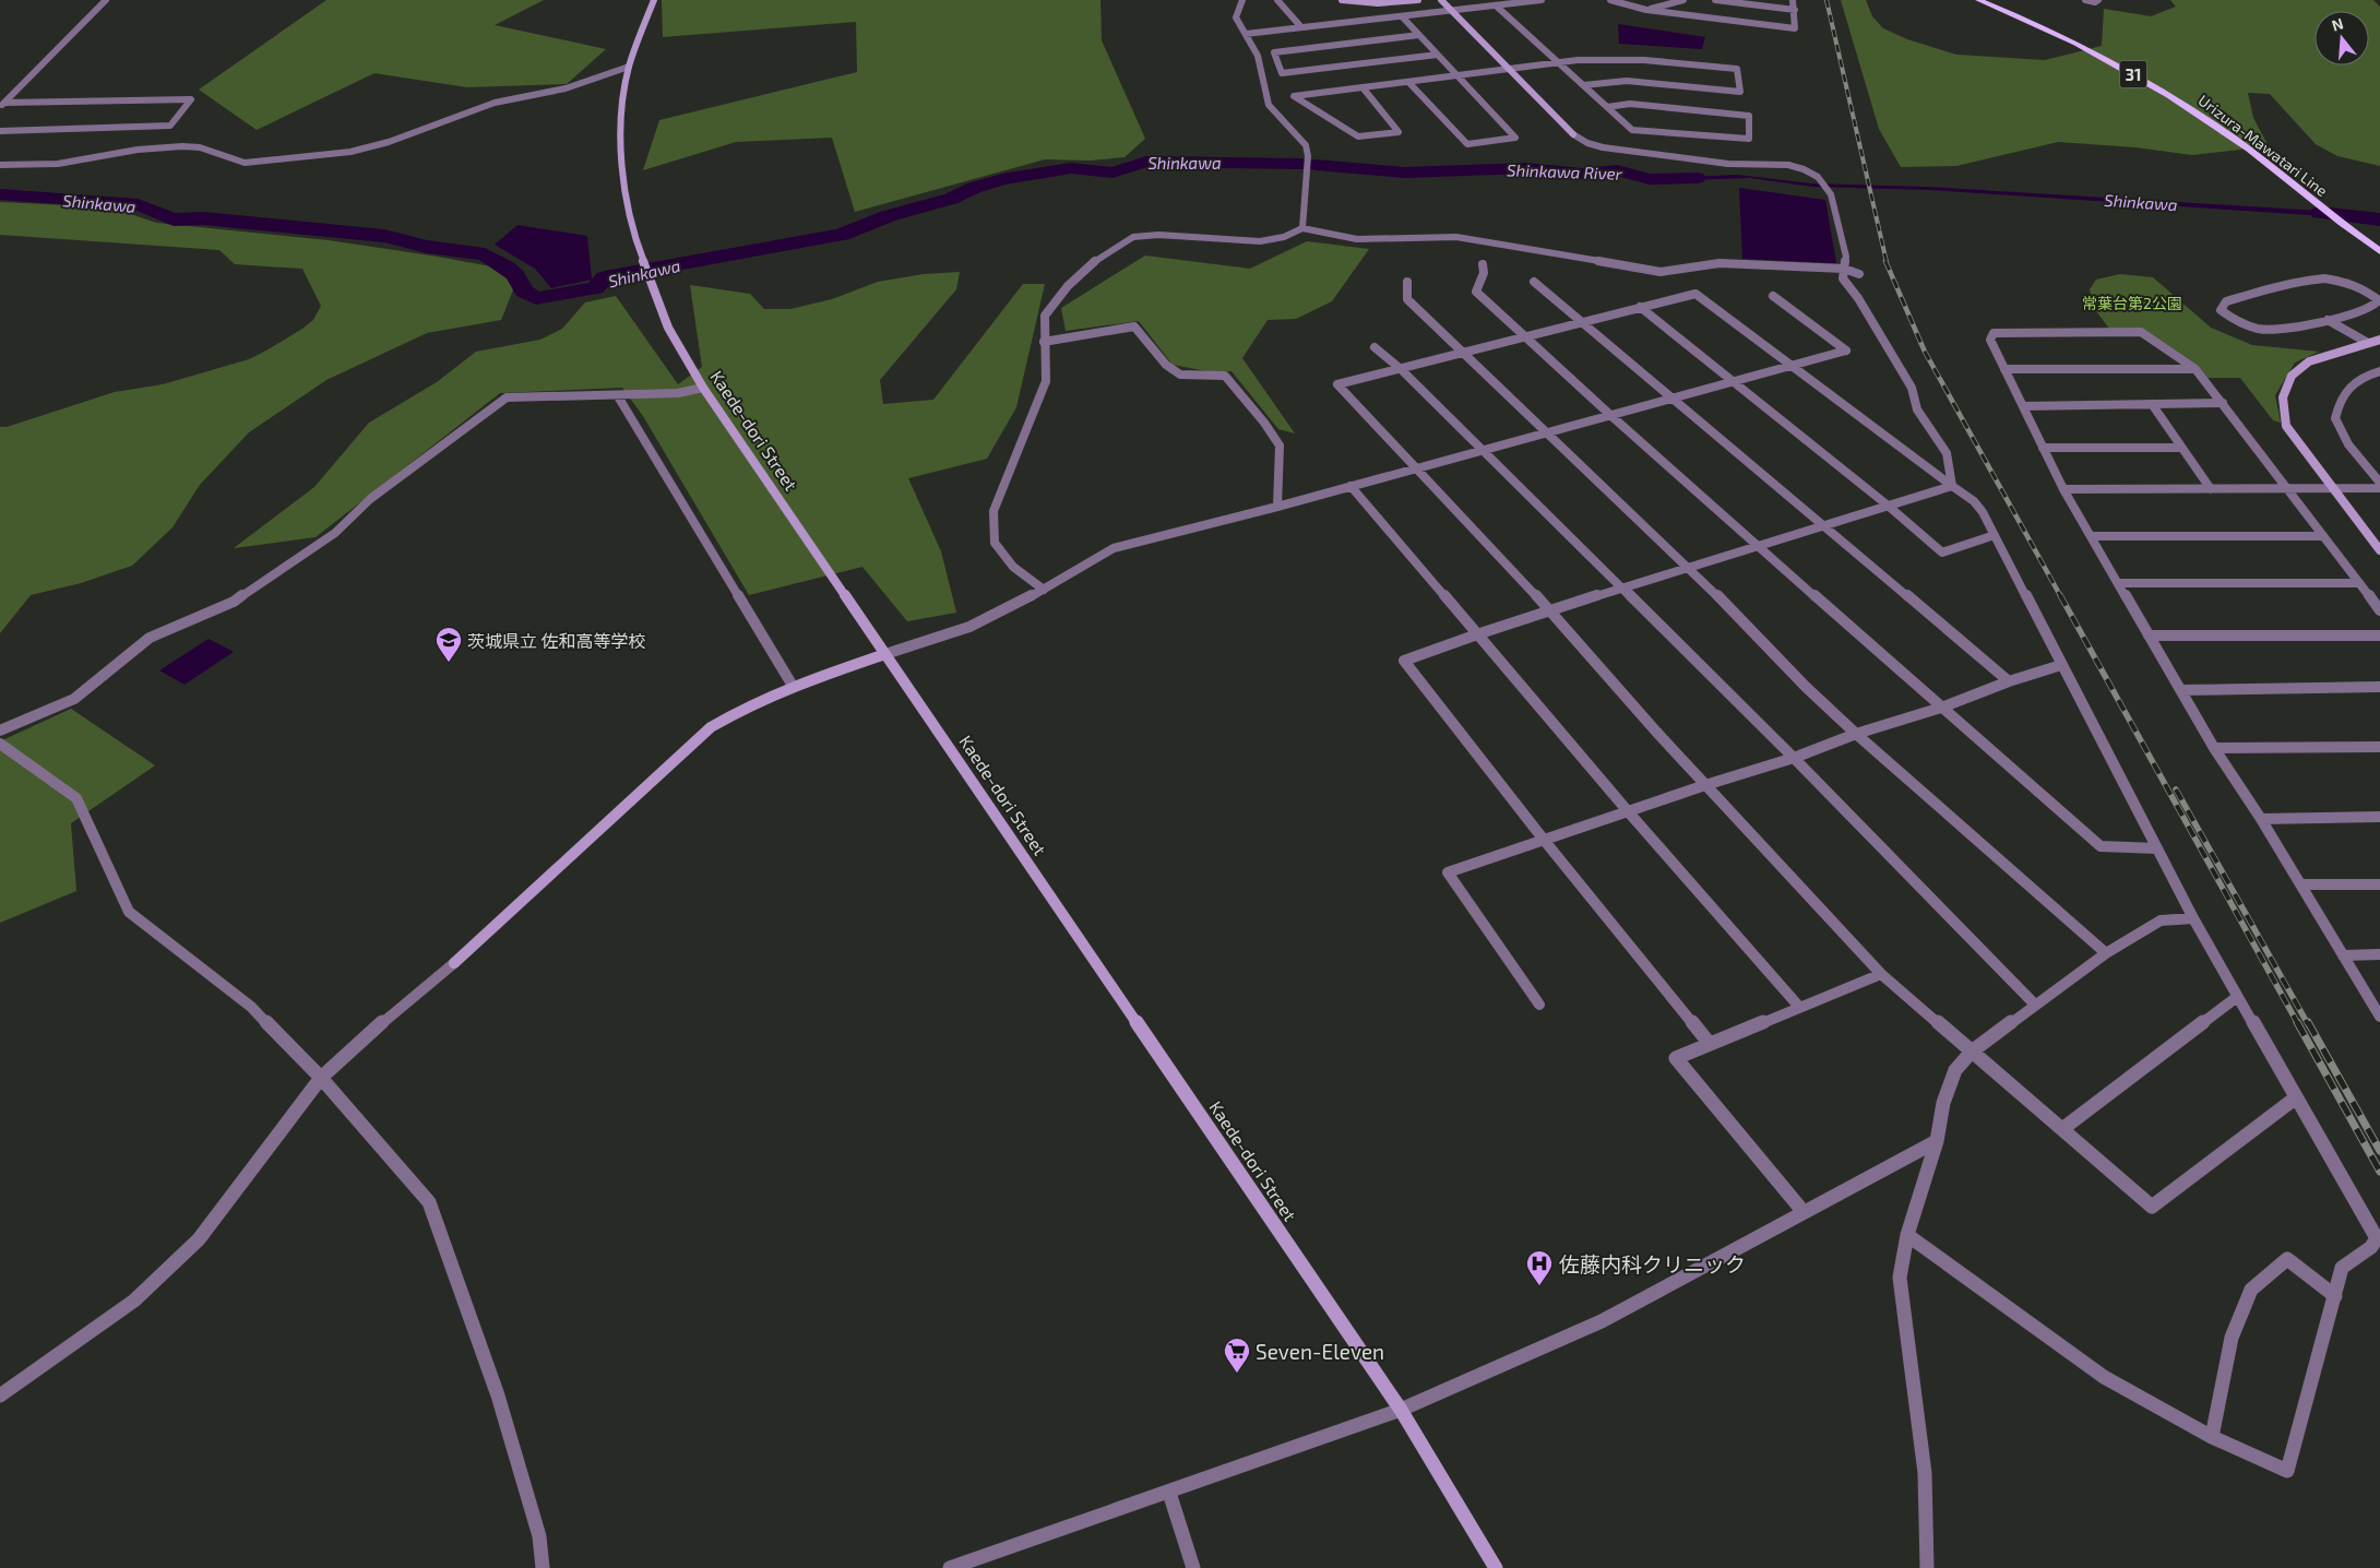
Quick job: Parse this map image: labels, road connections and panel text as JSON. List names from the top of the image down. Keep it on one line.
{"streets":{"main road":["31","Urizura-Mawatari Line"],"street":["Kaede-dori Street"]},"water":["Shinkawa","Shinkawa River"],"parks":["常葉台第2公園"],"places":{"school or university":["茨城県立 佐和高等学校"],"hospital":["佐藤内科クリニック"],"supermarket":["Seven-Eleven"]},"north":"top"}
